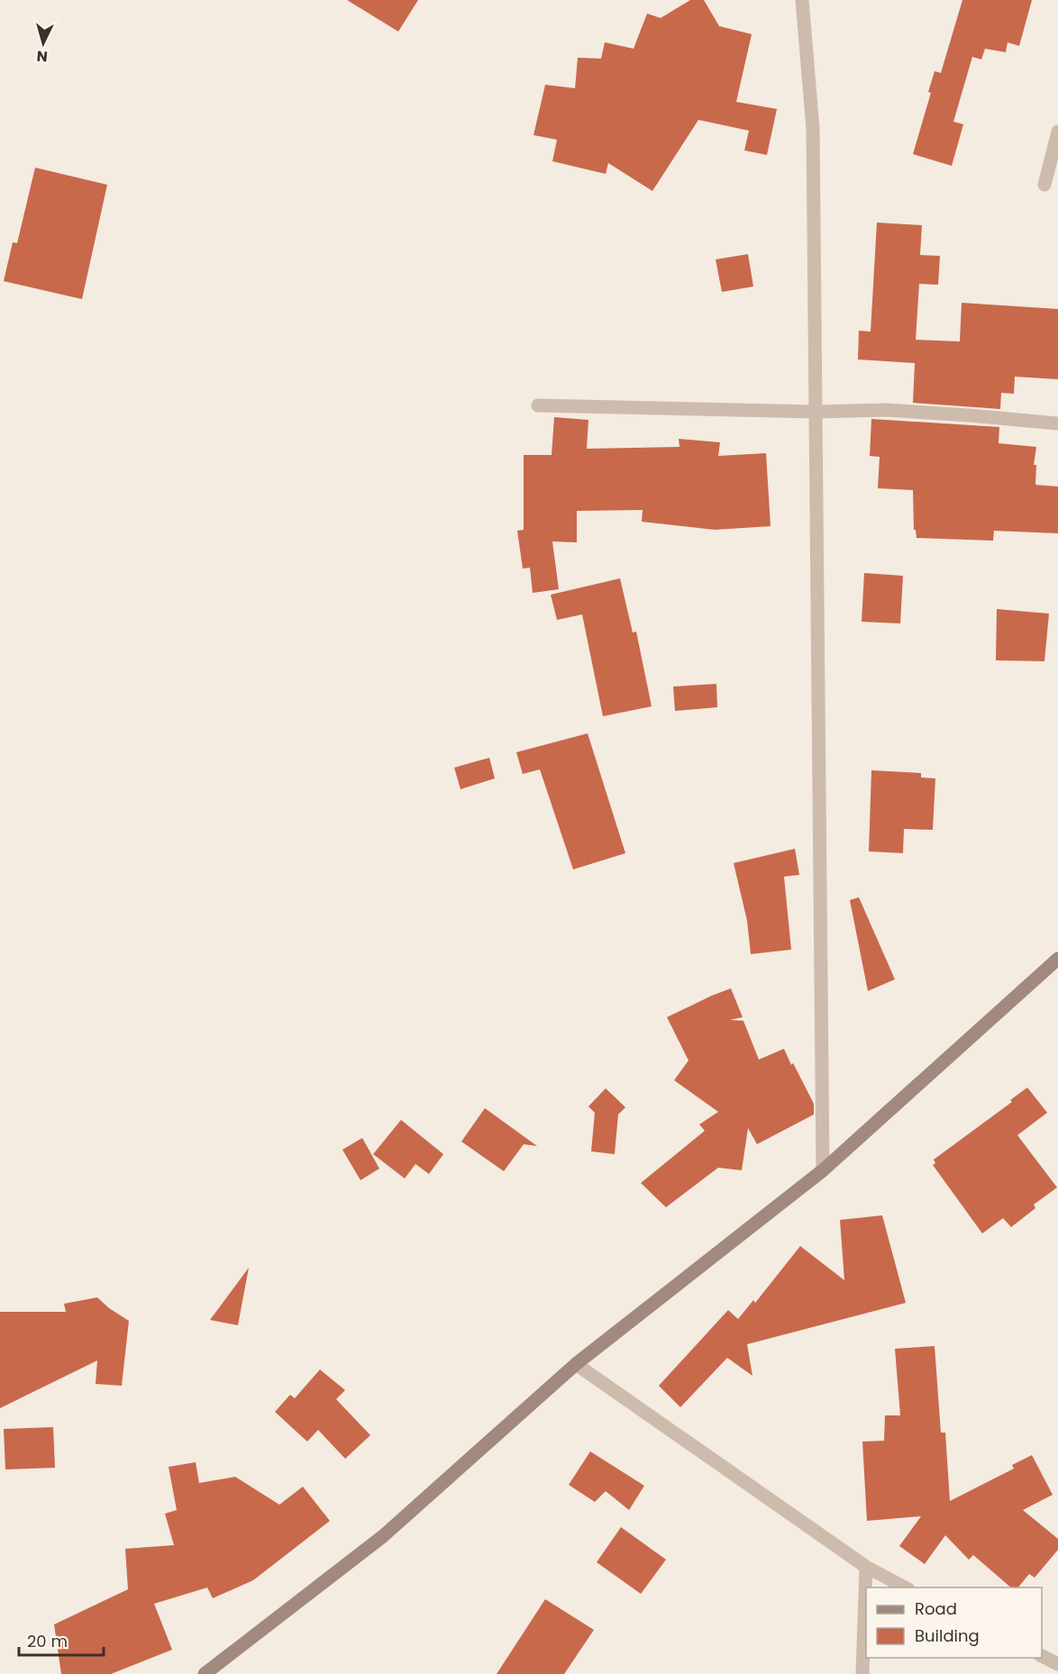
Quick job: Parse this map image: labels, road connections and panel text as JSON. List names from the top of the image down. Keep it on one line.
{"legend":["Road","Building"],"scale_bar":"20 m","north":"bottom"}
